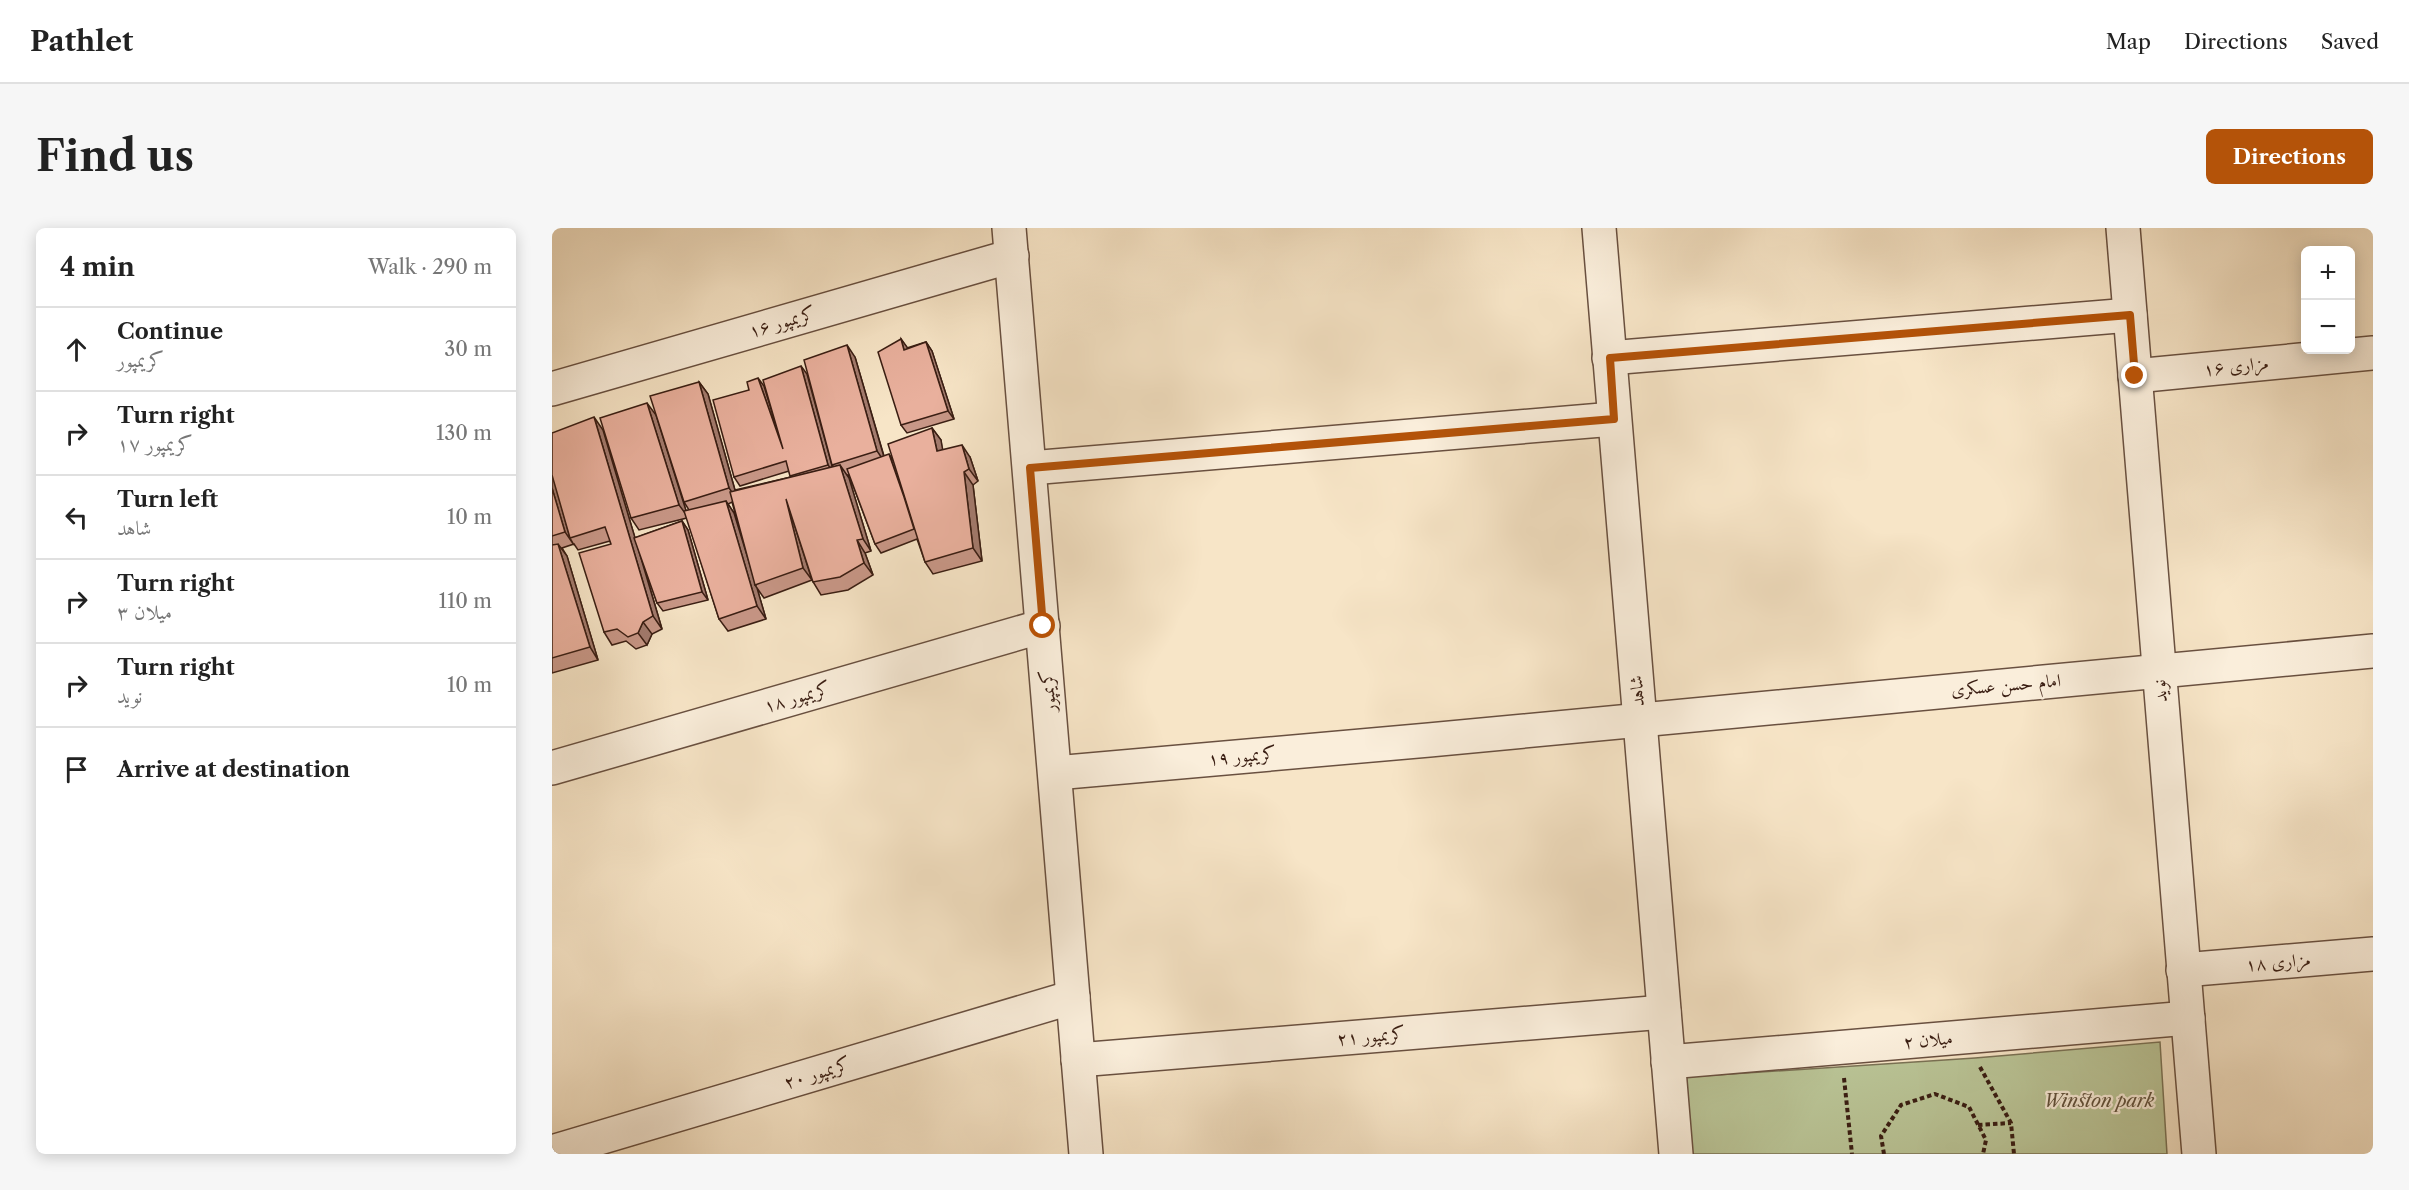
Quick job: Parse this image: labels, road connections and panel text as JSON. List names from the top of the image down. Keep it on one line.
{"streets":{"street":["کریمپور ۱۶","مزاری ۱۶","امام حسن عسکری","کریمپور","شاهد","نوید","کریمپور ۱۸","کریمپور ۱۹","مزاری ۱۸","کریمپور ۲۱","میلان ۲","کریمپور ۲۰"]},"crossings":[["کریمپور ۱۶","کریمپور"],["مزاری ۱۶","نوید"],["امام حسن عسکری","شاهد"],["امام حسن عسکری","نوید"],["امام حسن عسکری","کریمپور ۱۹"],["کریمپور","کریمپور ۱۸"],["کریمپور","کریمپور ۱۹"],["کریمپور","کریمپور ۲۱"],["کریمپور","کریمپور ۲۰"],["شاهد","کریمپور ۲۱"],["شاهد","میلان ۲"],["نوید","مزاری ۱۸"],["نوید","میلان ۲"]],"parks":["Winston park"],"page":{"header":"Pathlet","nav":["Map","Directions","Saved"],"buttons":"Directions","title":"Find us","heading":["4 min","Walk · 290 m"],"map_buttons":["+","−"],"list":[["Continue","کریمپور","30 m"],["Turn right","کریمپور ۱۷","130 m"],["Turn left","شاهد","10 m"],["Turn right","میلان ۳","110 m"],["Turn right","نوید","10 m"],"Arrive at destination"]}}
